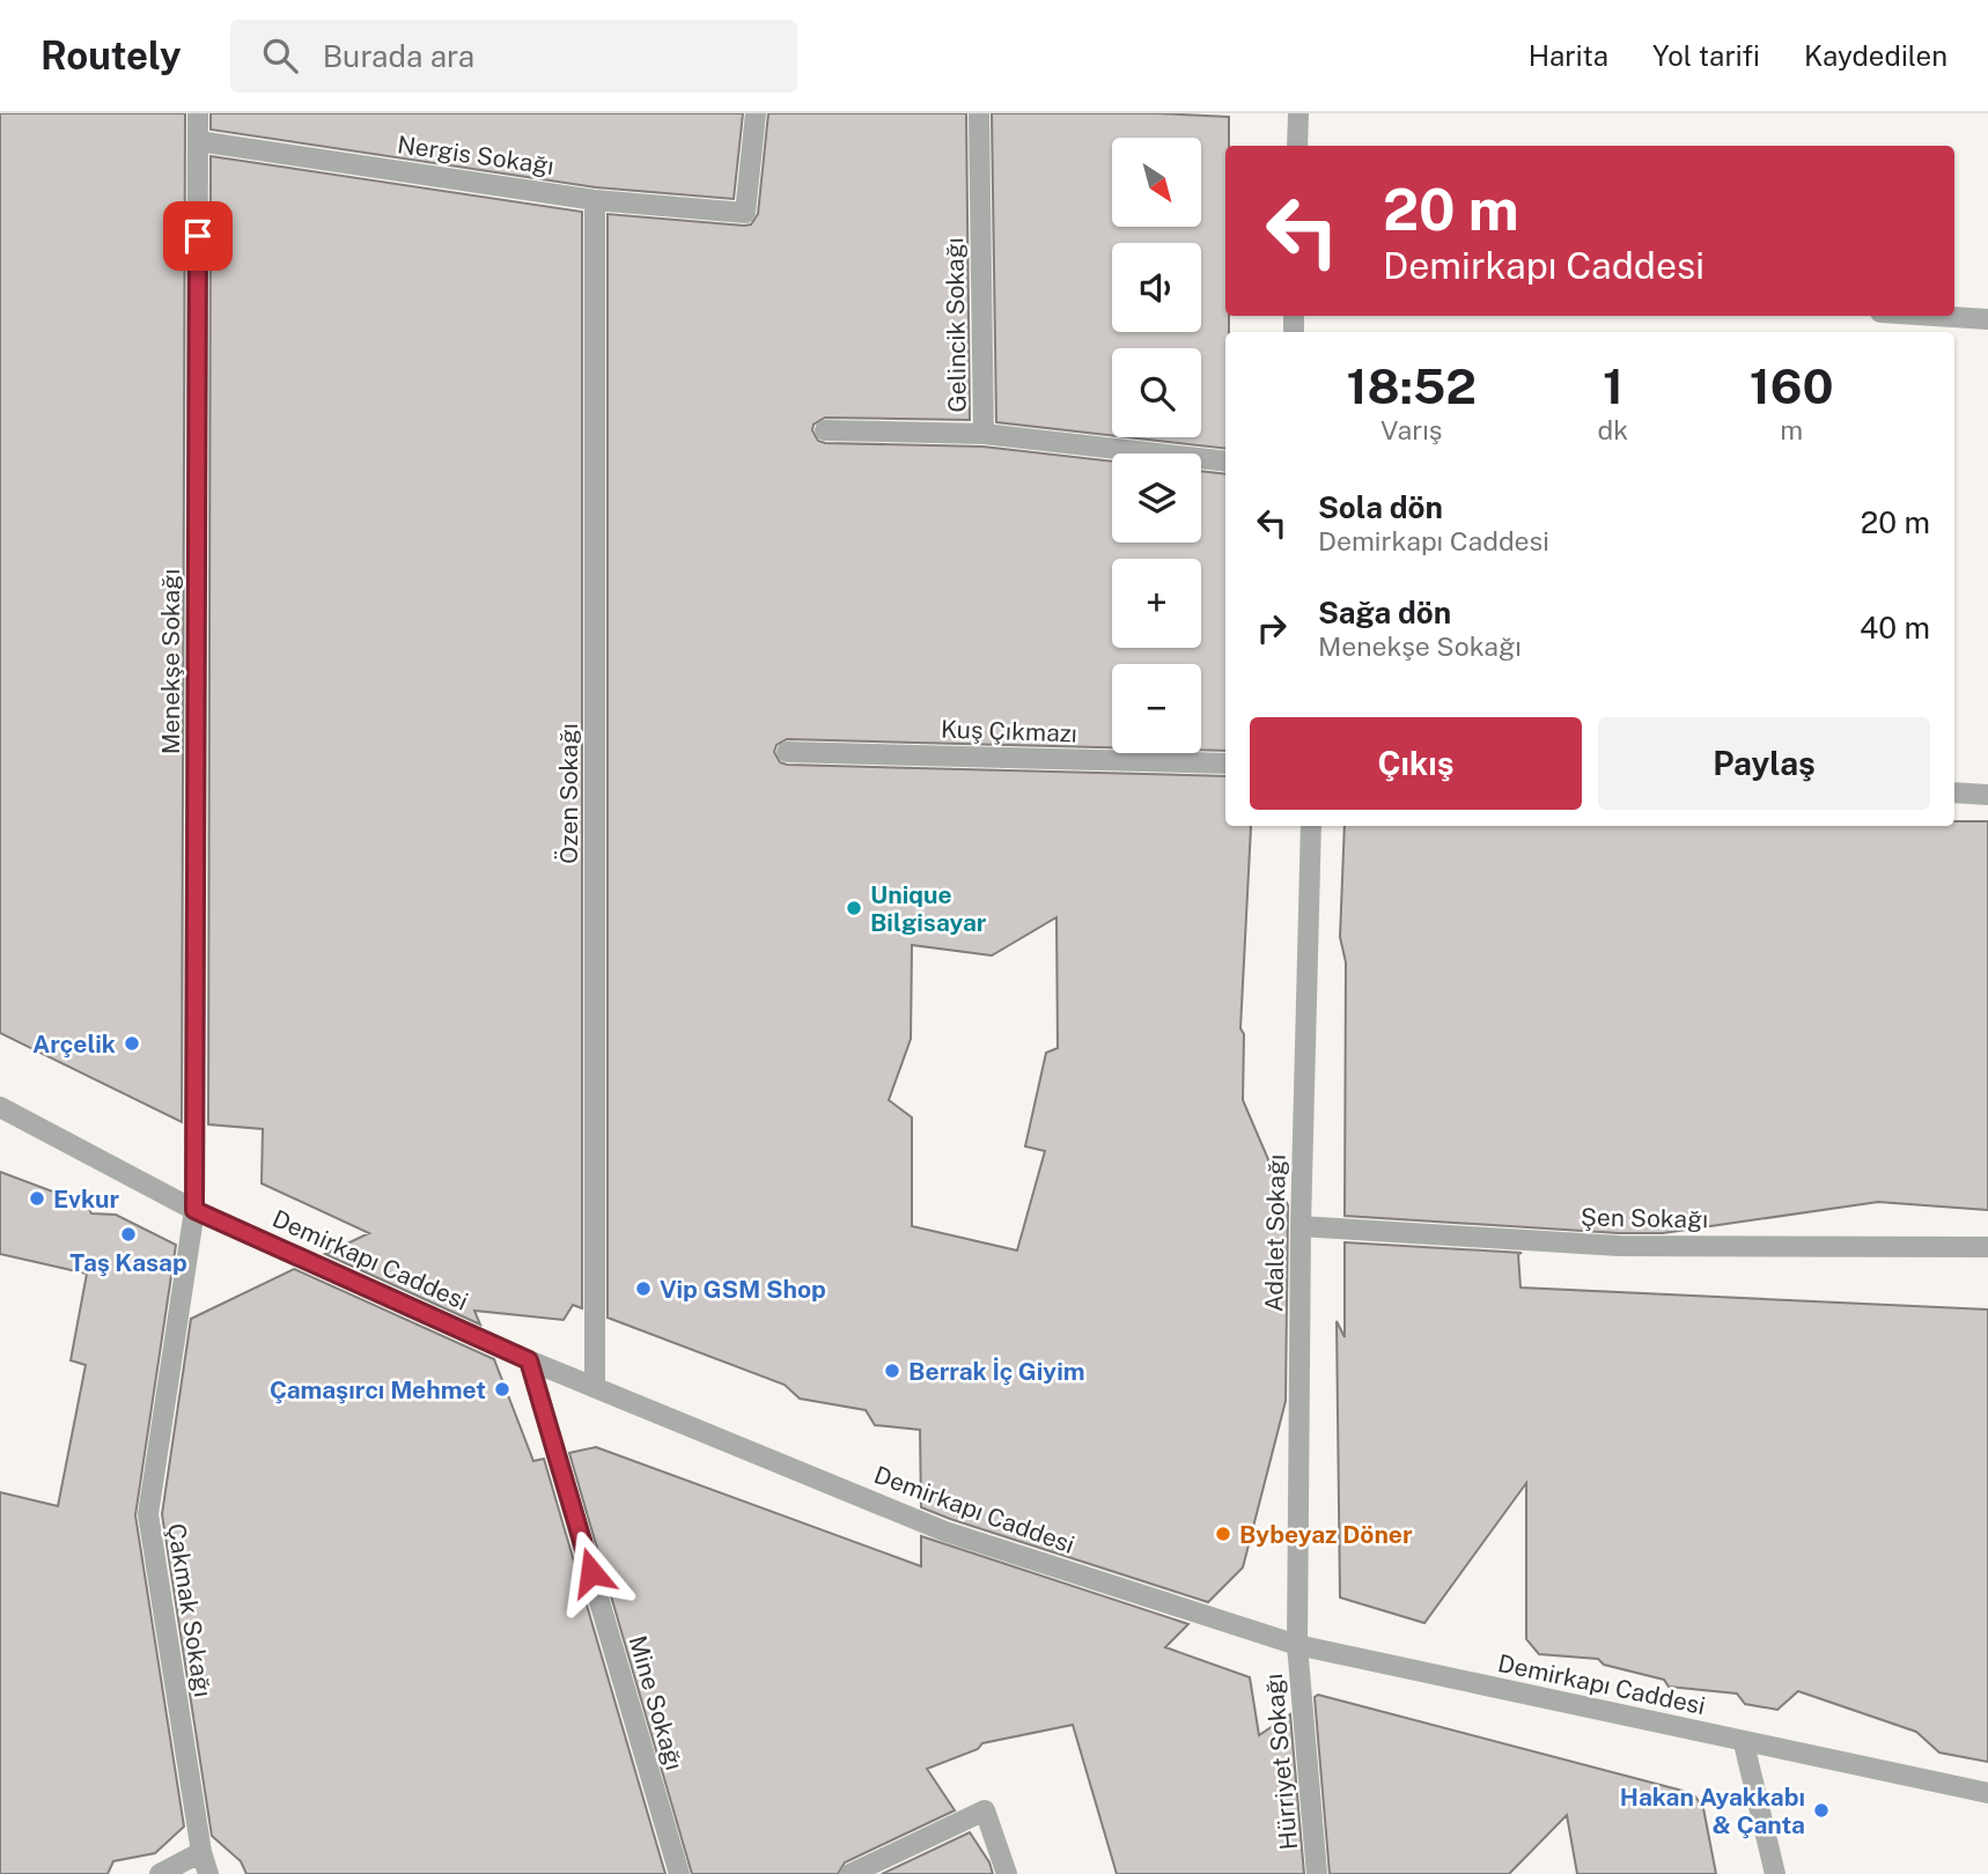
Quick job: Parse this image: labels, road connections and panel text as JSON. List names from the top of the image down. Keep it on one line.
{"streets":{"street":["Nergis Sokağı","Gelincik Sokağı","Menekşe Sokağı","Kuş Çıkmazı","Özen Sokağı","Şen Sokağı","Adalet Sokağı","Demirkapı Caddesi","Çakmak Sokağı","Mine Sokağı","Hürriyet Sokağı"]},"crossings":[["Nergis Sokağı","Menekşe Sokağı"],["Nergis Sokağı","Özen Sokağı"],["Menekşe Sokağı","Demirkapı Caddesi"],["Menekşe Sokağı","Çakmak Sokağı"],["Özen Sokağı","Demirkapı Caddesi"],["Şen Sokağı","Adalet Sokağı"],["Adalet Sokağı","Demirkapı Caddesi"],["Adalet Sokağı","Hürriyet Sokağı"],["Demirkapı Caddesi","Çakmak Sokağı"],["Demirkapı Caddesi","Mine Sokağı"],["Demirkapı Caddesi","Hürriyet Sokağı"]],"places":["Unique Bilgisayar","Arçelik","Evkur","Taş Kasap","Vip GSM Shop","Berrak İç Giyim","Çamaşırcı Mehmet","Bybeyaz Döner","Hakan Ayakkabı & Çanta"],"north":"bottom right","page":{"header":"Routely","search":"Burada ara","nav":["Harita","Yol tarifi","Kaydedilen"],"map_buttons":["+","−"],"turn":["20 m","Demirkapı Caddesi"],"eta":["18:52","Varış","1","dk","160","m"],"list":[{"name":"Sola dön","note":"Demirkapı Caddesi","value":"20 m"},{"name":"Sağa dön","note":"Menekşe Sokağı","value":"40 m"}],"buttons":["Çıkış","Paylaş"]}}
